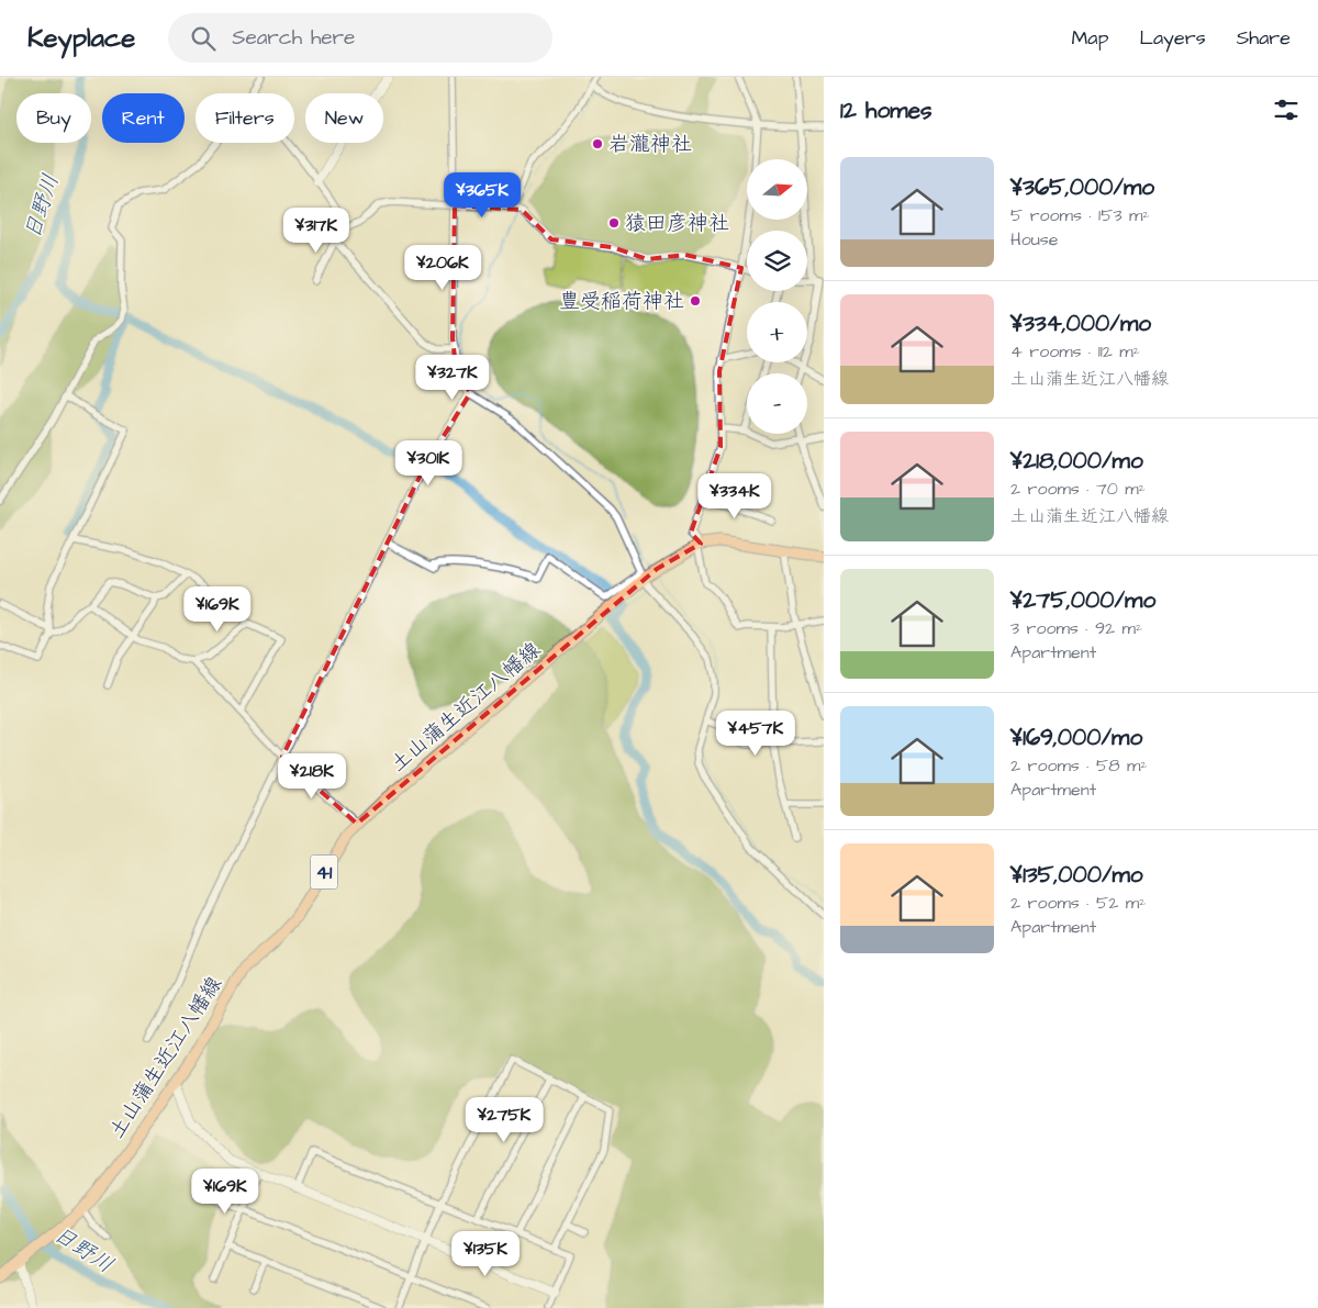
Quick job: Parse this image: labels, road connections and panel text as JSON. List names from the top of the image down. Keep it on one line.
{"streets":{"main road":["土山蒲生近江八幡線","41"]},"water":["日野川"],"places":["岩瀧神社","猿田彦神社","豊受稲荷神社"],"north":"right","page":{"header":"Keyplace","search":"Search here","nav":["Map","Layers","Share"],"heading":"12 homes","chip":["Buy","Rent","Filters","New"],"list":[{"name":"¥365,000/mo","note":"5 rooms · 153 m² · House"},{"name":"¥334,000/mo","note":"4 rooms · 112 m² · 土山蒲生近江八幡線"},{"name":"¥218,000/mo","note":"2 rooms · 70 m² · 土山蒲生近江八幡線"},{"name":"¥275,000/mo","note":"3 rooms · 92 m² · Apartment"},{"name":"¥169,000/mo","note":"2 rooms · 58 m² · Apartment"},{"name":"¥135,000/mo","note":"2 rooms · 52 m² · Apartment"}],"map_buttons":["+","−"],"price":["¥365K","¥317K","¥206K","¥327K","¥301K","¥334K","¥169K","¥457K","¥218K","¥275K","¥169K","¥135K"]}}
